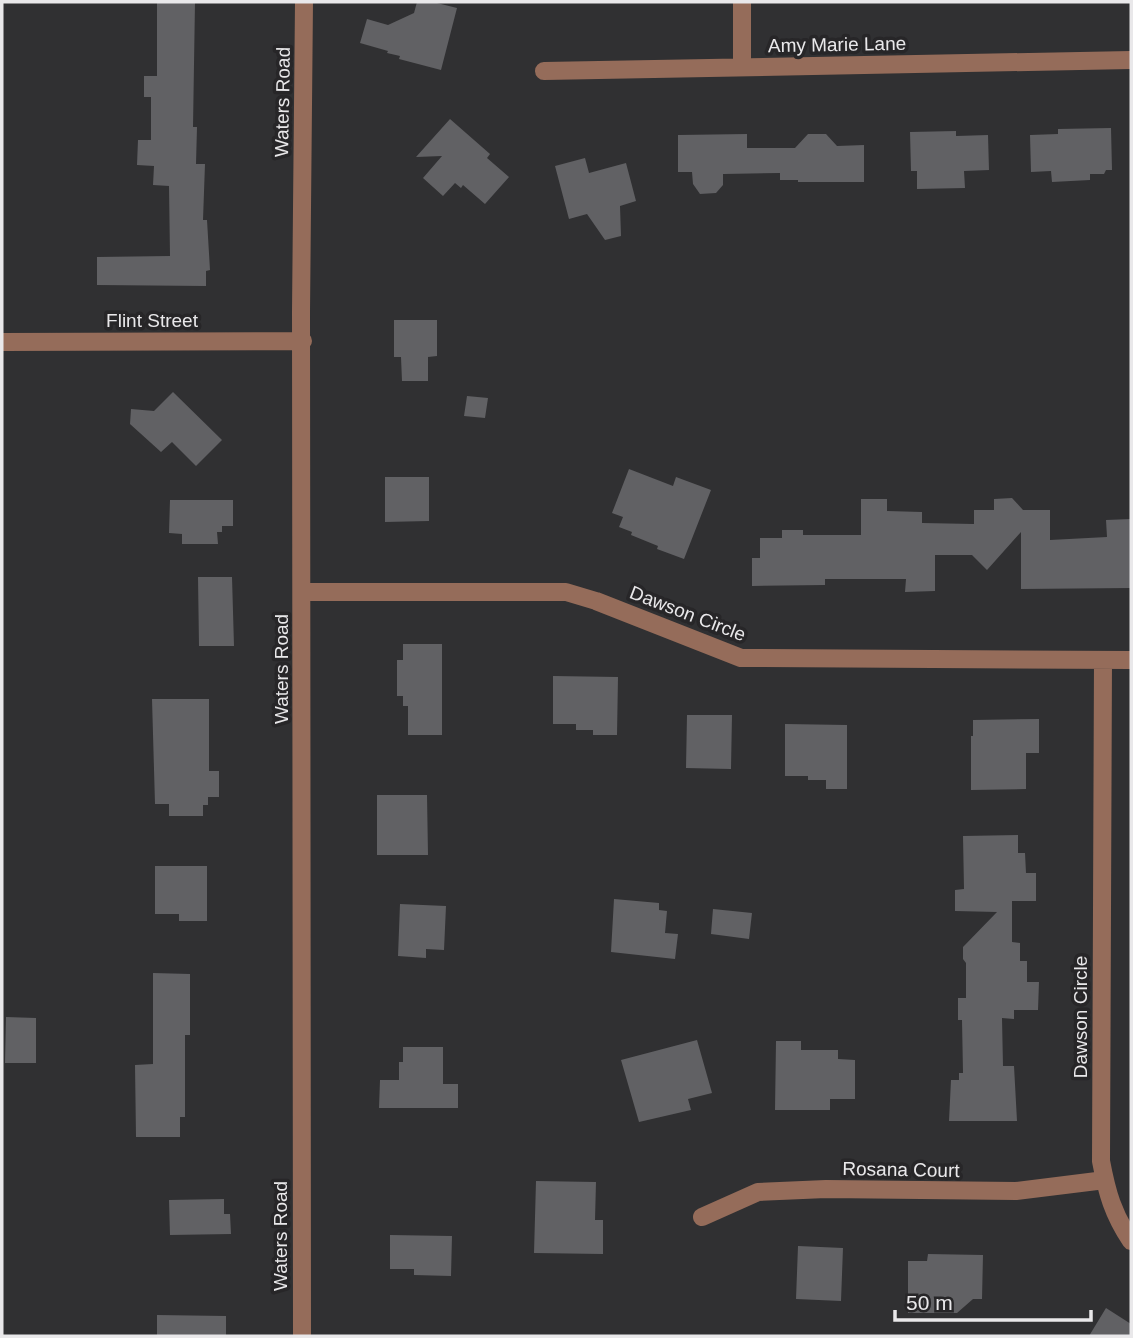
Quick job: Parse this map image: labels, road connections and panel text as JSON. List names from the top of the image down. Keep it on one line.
{"streets":{"street":["Amy Marie Lane","Waters Road","Flint Street","Dawson Circle","Rosana Court"]},"crossings":[["Waters Road","Flint Street"],["Waters Road","Dawson Circle"],["Dawson Circle","Rosana Court"]],"scale_bar":"50 m"}
